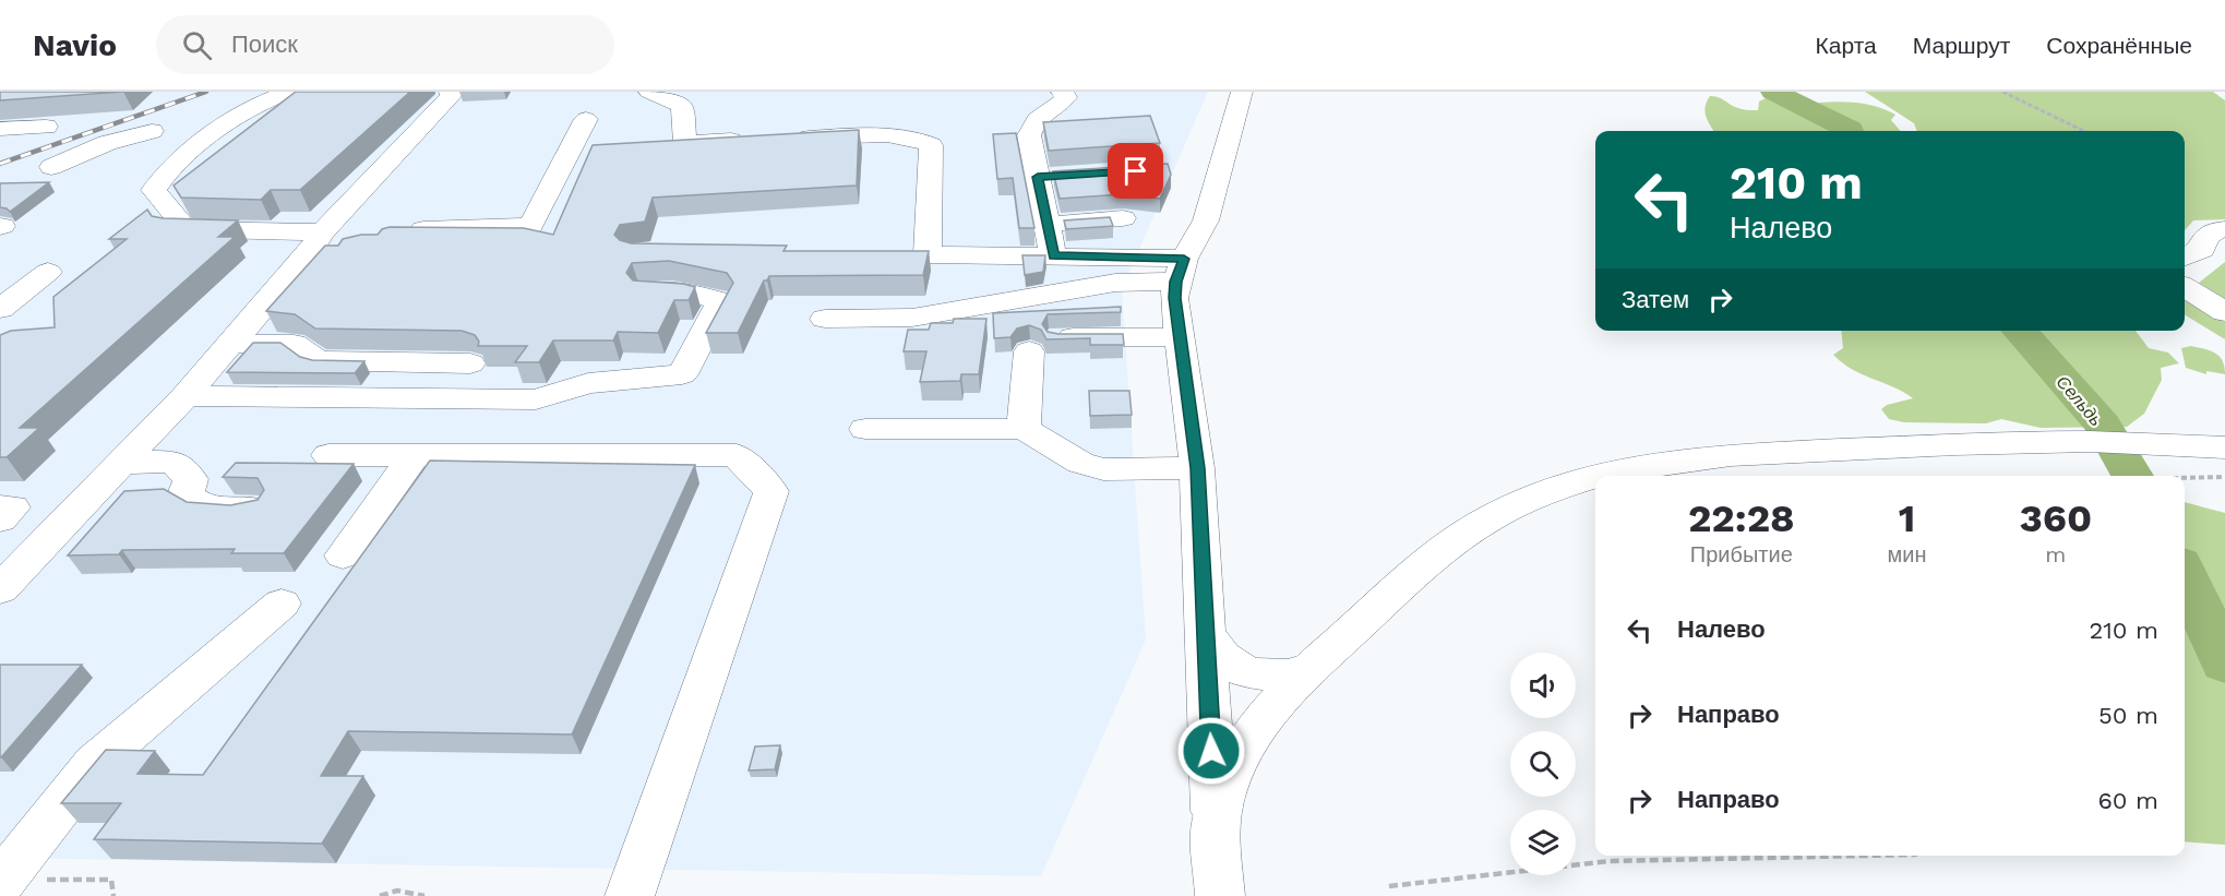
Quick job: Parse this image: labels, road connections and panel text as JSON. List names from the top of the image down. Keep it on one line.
{"water":["Сельдь"],"page":{"header":"Navio","search":"Поиск","nav":["Карта","Маршрут","Сохранённые"],"turn":["210 m","Налево"],"then":"Затем","eta":["22:28","Прибытие","1","мин","360","m"],"list":[{"name":"Налево","value":"210 m"},{"name":"Направо","value":"50 m"},{"name":"Направо","value":"60 m"}]}}
